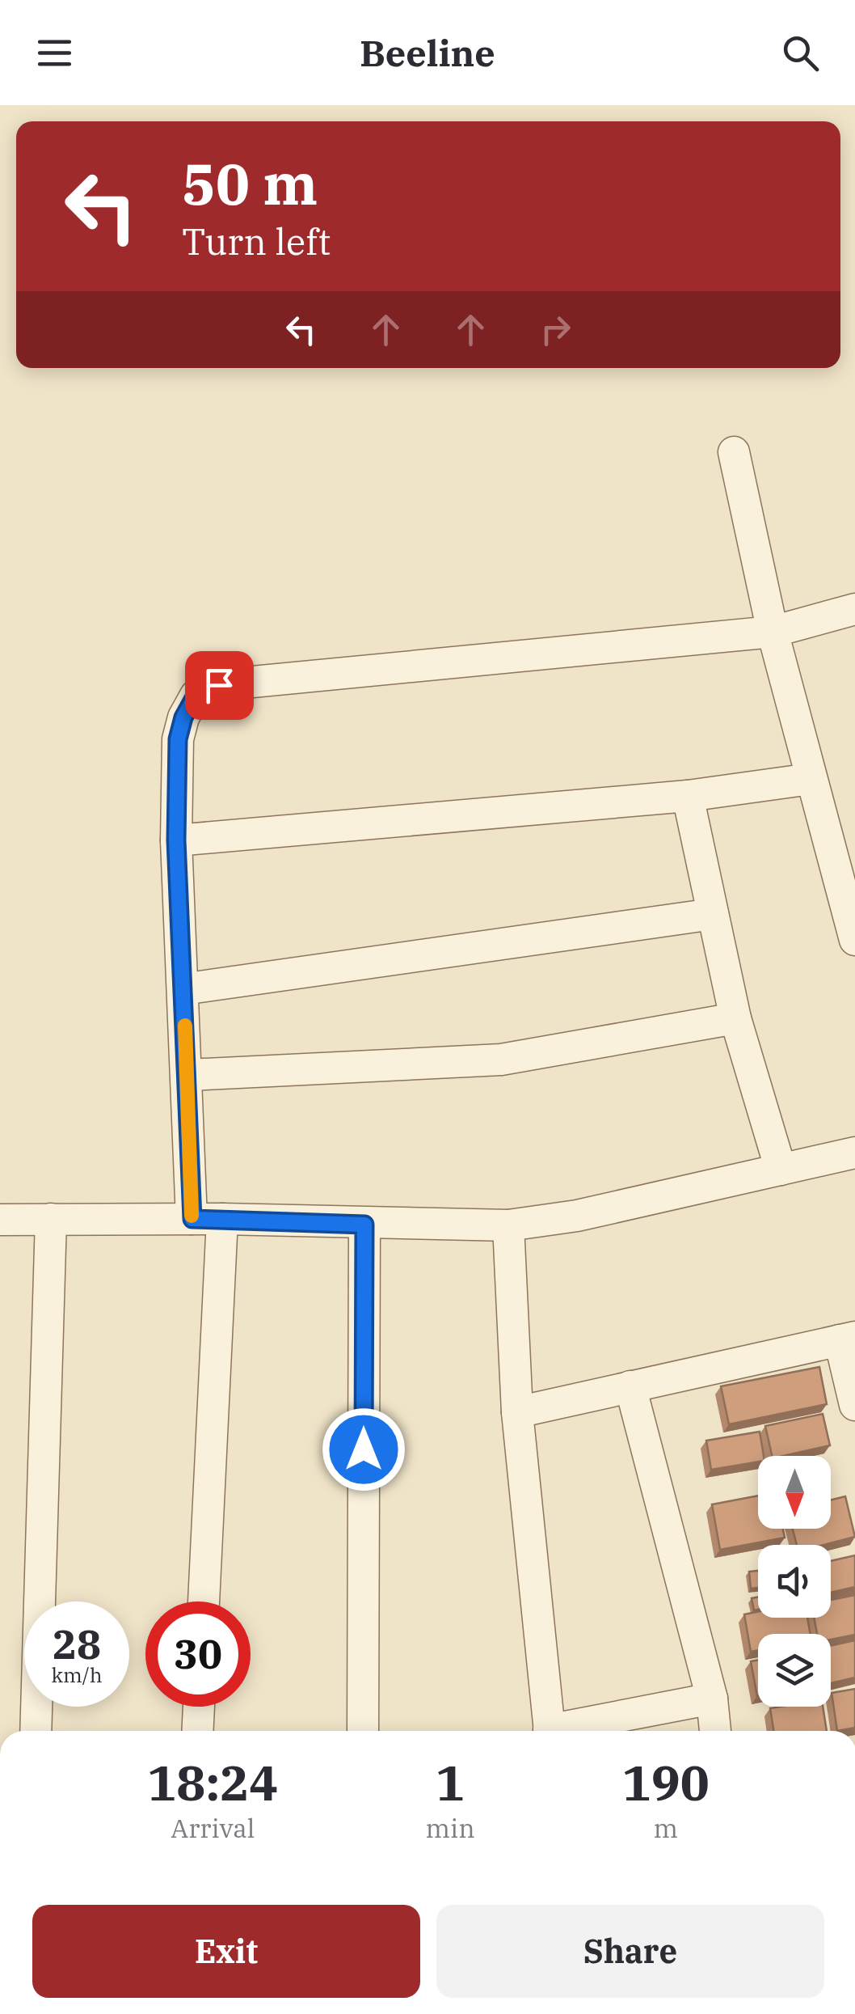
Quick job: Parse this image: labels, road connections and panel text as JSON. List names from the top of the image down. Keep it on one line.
{"north":"bottom","page":{"header":"Beeline","turn":["50 m","Turn left"],"speed":"28 km/h","limit":"30","eta":["18:24","Arrival","1","min","190","m"],"buttons":["Exit","Share"]}}
